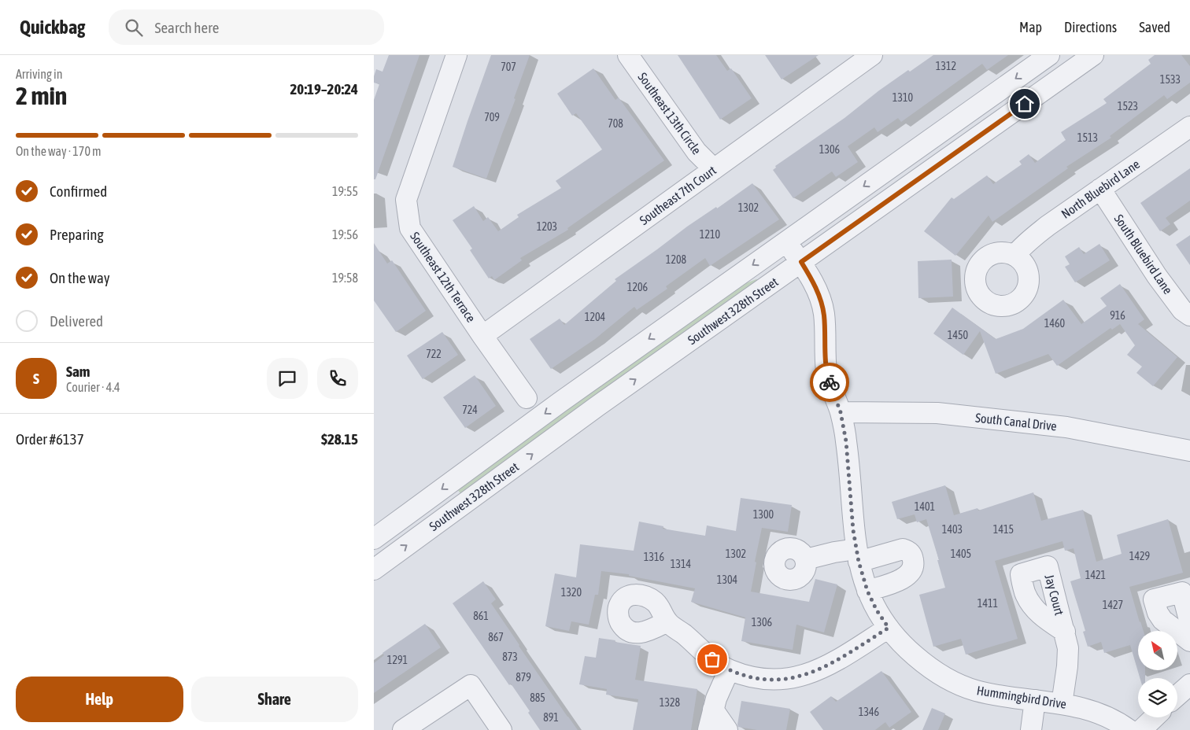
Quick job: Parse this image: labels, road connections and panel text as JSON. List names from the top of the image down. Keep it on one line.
{"streets":{"street":["Southeast 13th Circle","North Bluebird Lane","Southeast 7th Court","South Bluebird Lane","Southeast 12th Terrace","Southwest 328th Street","South Canal Drive","Jay Court","Hummingbird Drive"]},"crossings":[["Southeast 13th Circle","Southeast 7th Court"],["North Bluebird Lane","South Bluebird Lane"],["Southeast 7th Court","Southeast 12th Terrace"],["Southwest 328th Street","Hummingbird Drive"],["South Canal Drive","Hummingbird Drive"],["Jay Court","Hummingbird Drive"]],"house_numbers":["1312","707","1533","1310","1523","709","708","1513","1306","1302","1203","1210","1208","1206","916","1204","1460","1450","722","724","1401","1300","1403","1415","1302","1405","1429","1316","1314","1421","1304","1320","1411","1427","861","1306","867","873","1291","879","885","1328","1346","891"],"north":"top left","page":{"header":"Quickbag","search":"Search here","nav":["Map","Directions","Saved"],"heading":["2 min","Arriving in","20:19–20:24"],"panel":["Sam","Courier · 4.4","Order #6137","$28.15"],"bar":"On the way · 170 m","list":[["Confirmed","19:55"],["Preparing","19:56"],["On the way","19:58"],"Delivered"],"round":"S","buttons":["Help","Share"]}}
